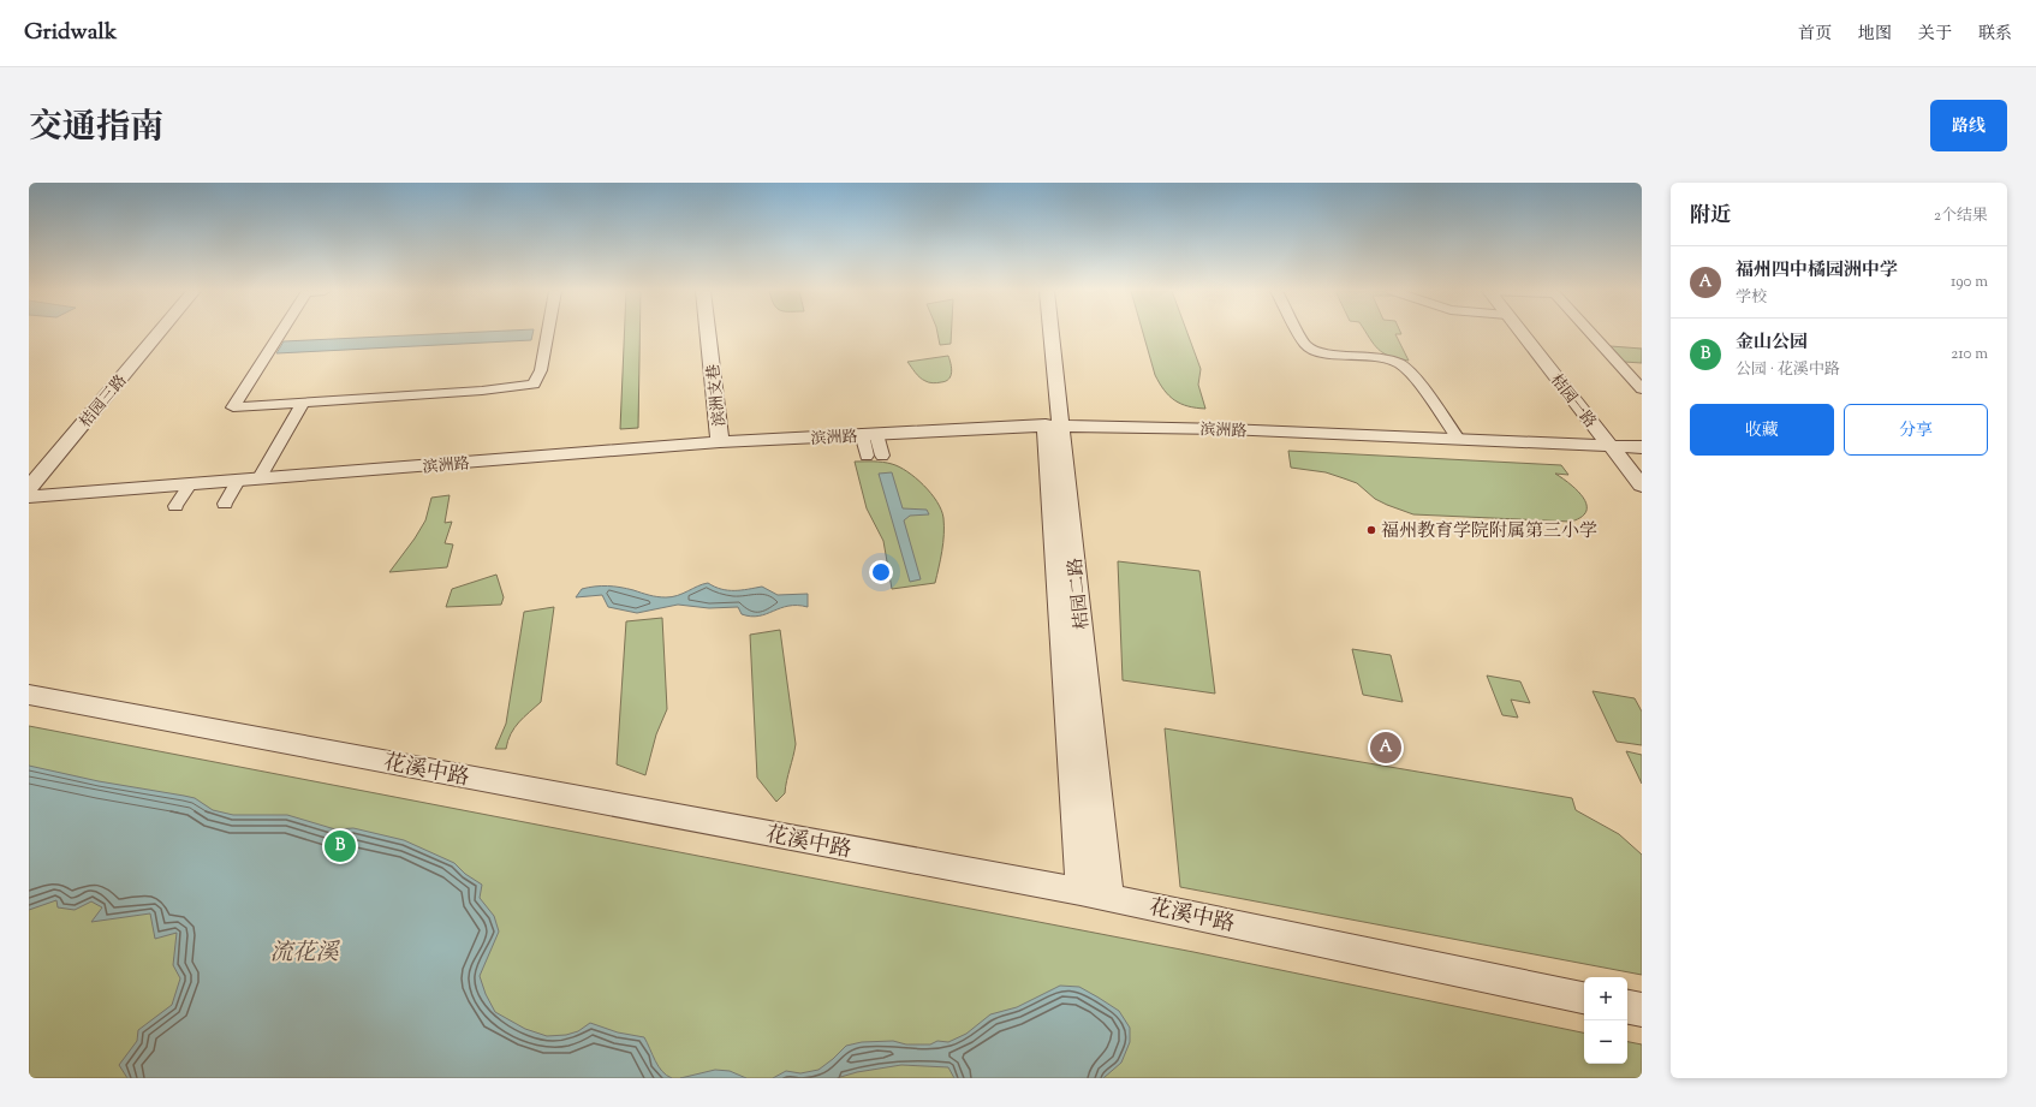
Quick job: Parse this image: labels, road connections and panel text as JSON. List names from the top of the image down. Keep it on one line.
{"streets":{"street":["滨洲支巷","桔园三路","桔园一路","滨洲路","桔园二路","花溪中路"]},"crossings":[["滨洲支巷","滨洲路"],["桔园一路","滨洲路"],["滨洲路","桔园二路"],["桔园二路","花溪中路"]],"water":["流花溪"],"places":["福州教育学院附属第三小学"],"page":{"header":"Gridwalk","nav":["首页","地图","关于","联系"],"title":"交通指南","buttons":["路线",["收藏","分享"]],"heading":["附近","2个结果"],"list":[{"mark":"A","name":"福州四中橘园洲中学","note":"学校","value":"190 m"},{"mark":"B","name":"金山公园","note":"公园 · 花溪中路","value":"210 m"}],"pins":["A","B"],"map_buttons":["+","−"]}}
